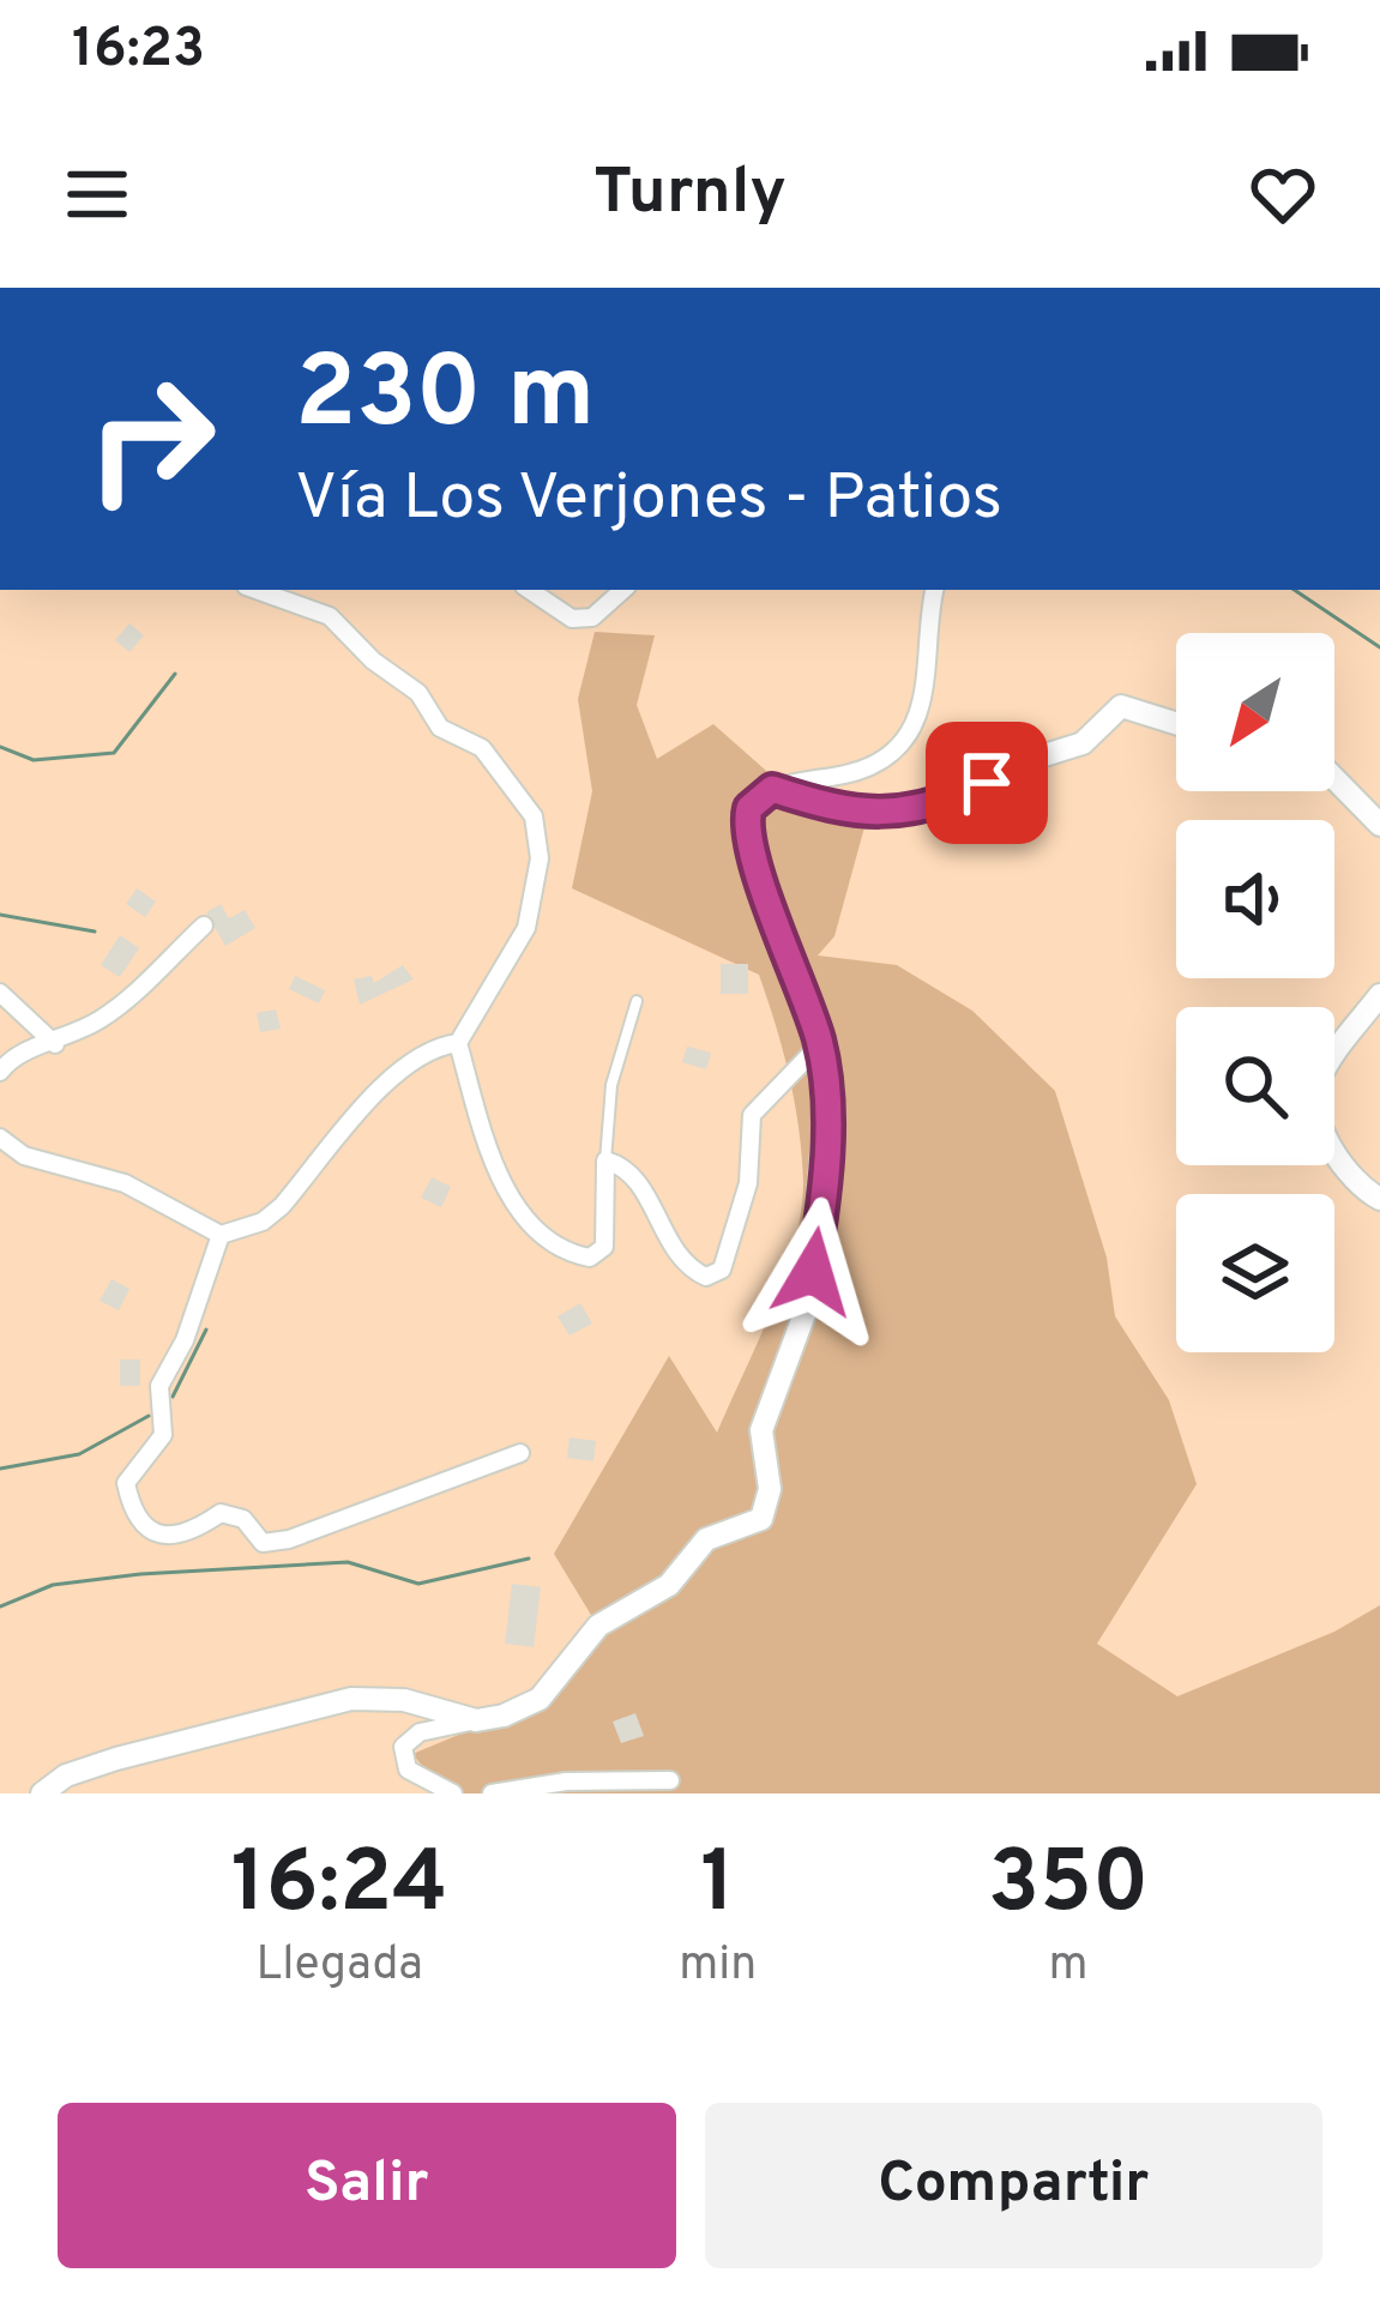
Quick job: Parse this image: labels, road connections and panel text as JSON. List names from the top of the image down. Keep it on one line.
{"north":"bottom left","page":{"status":"16:23","header":"Turnly","turn":["230 m","Vía Los Verjones - Patios"],"eta":["16:24","Llegada","1","min","350","m"],"buttons":["Salir","Compartir"]}}
